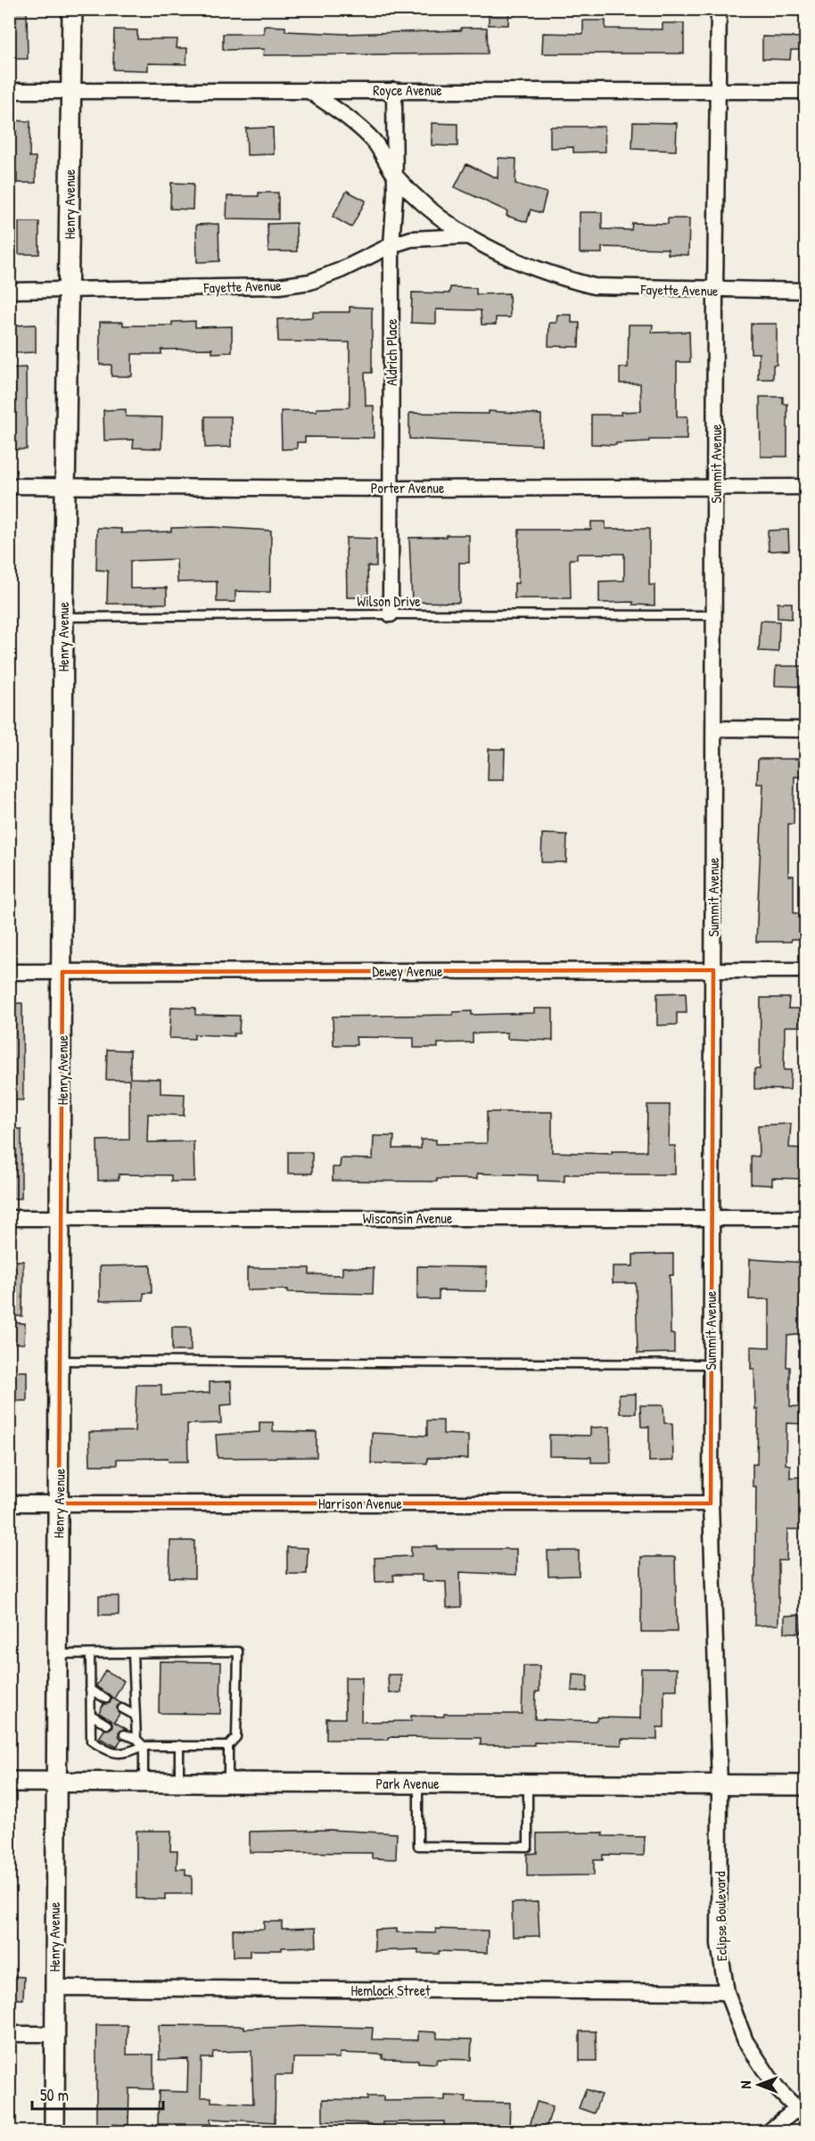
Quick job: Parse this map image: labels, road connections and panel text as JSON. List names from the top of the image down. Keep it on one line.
{"streets":{"street":["Royce Avenue","Henry Avenue","Fayette Avenue","Aldrich Place","Summit Avenue","Porter Avenue","Dewey Avenue","Wisconsin Avenue","Harrison Avenue","Park Avenue","Eclipse Boulevard","Hemlock Street"],"lane":["Wilson Drive"]},"crossings":[["Royce Avenue","Henry Avenue"],["Royce Avenue","Fayette Avenue"],["Royce Avenue","Aldrich Place"],["Royce Avenue","Summit Avenue"],["Henry Avenue","Fayette Avenue"],["Henry Avenue","Porter Avenue"],["Henry Avenue","Wilson Drive"],["Henry Avenue","Dewey Avenue"],["Henry Avenue","Wisconsin Avenue"],["Henry Avenue","Harrison Avenue"],["Henry Avenue","Park Avenue"],["Henry Avenue","Hemlock Street"],["Fayette Avenue","Aldrich Place"],["Fayette Avenue","Summit Avenue"],["Aldrich Place","Porter Avenue"],["Aldrich Place","Wilson Drive"],["Summit Avenue","Porter Avenue"],["Summit Avenue","Wilson Drive"],["Summit Avenue","Dewey Avenue"],["Summit Avenue","Wisconsin Avenue"],["Summit Avenue","Harrison Avenue"],["Summit Avenue","Park Avenue"],["Summit Avenue","Eclipse Boulevard"],["Park Avenue","Eclipse Boulevard"],["Eclipse Boulevard","Hemlock Street"]],"scale_bar":"50 m","north":"left"}
